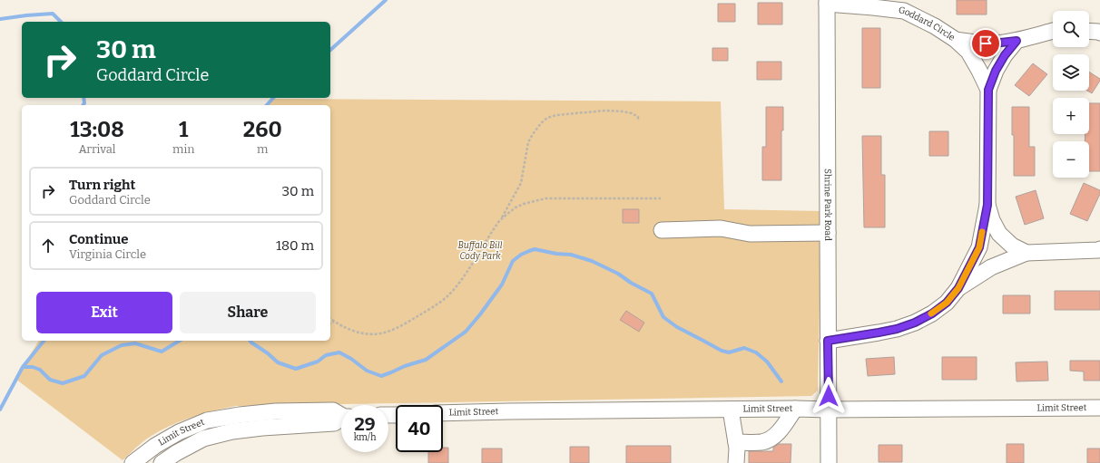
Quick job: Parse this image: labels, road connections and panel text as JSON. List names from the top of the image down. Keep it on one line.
{"streets":{"street":["Goddard Circle","Shrine Park Road","Limit Street"]},"crossings":[["Goddard Circle","Shrine Park Road"],["Shrine Park Road","Limit Street"]],"parks":["Buffalo Bill Cody Park"],"page":{"map_buttons":["+","−"],"turn":["30 m","Goddard Circle"],"eta":["13:08","Arrival","1","min","260","m"],"list":[{"name":"Turn right","note":"Goddard Circle","value":"30 m"},{"name":"Continue","note":"Virginia Circle","value":"180 m"}],"buttons":["Exit","Share"],"speed":"29 km/h","limit":"40"}}
